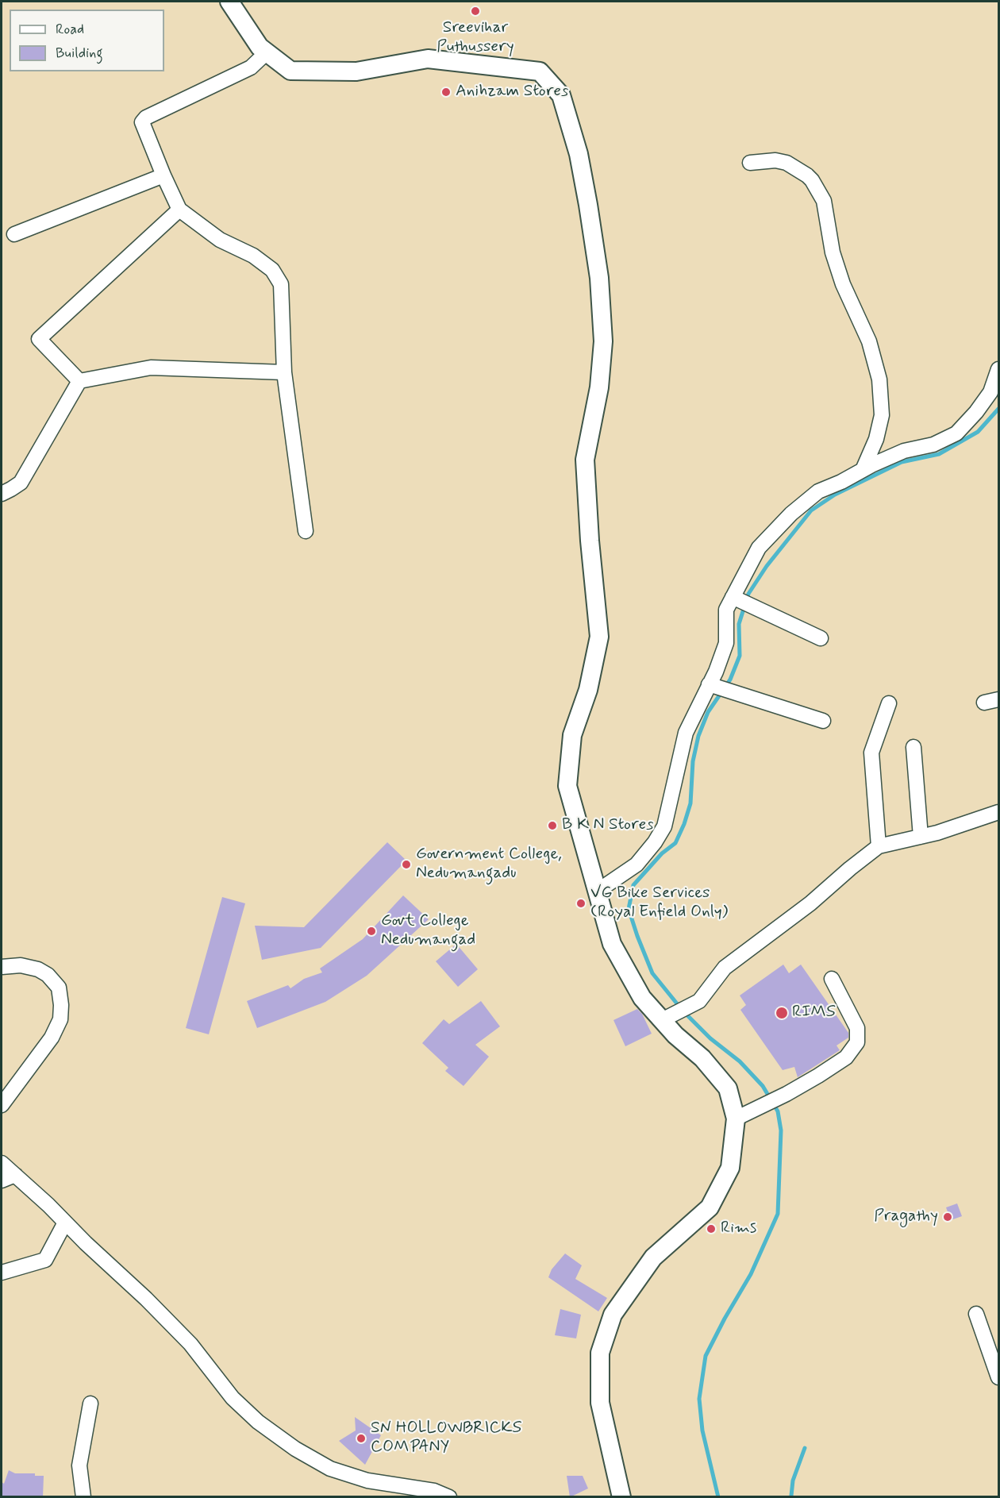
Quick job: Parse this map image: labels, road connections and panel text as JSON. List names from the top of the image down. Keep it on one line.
{"places":["Sreevihar Puthussery","Anihzam Stores","B K N Stores","Government College, Nedumangadu","VG Bike Services (Royal Enfield Only)","Govt College Nedumangad","RIMS","Pragathy","Rims","SN HOLLOWBRICKS COMPANY"],"legend":["Road","Building"]}
